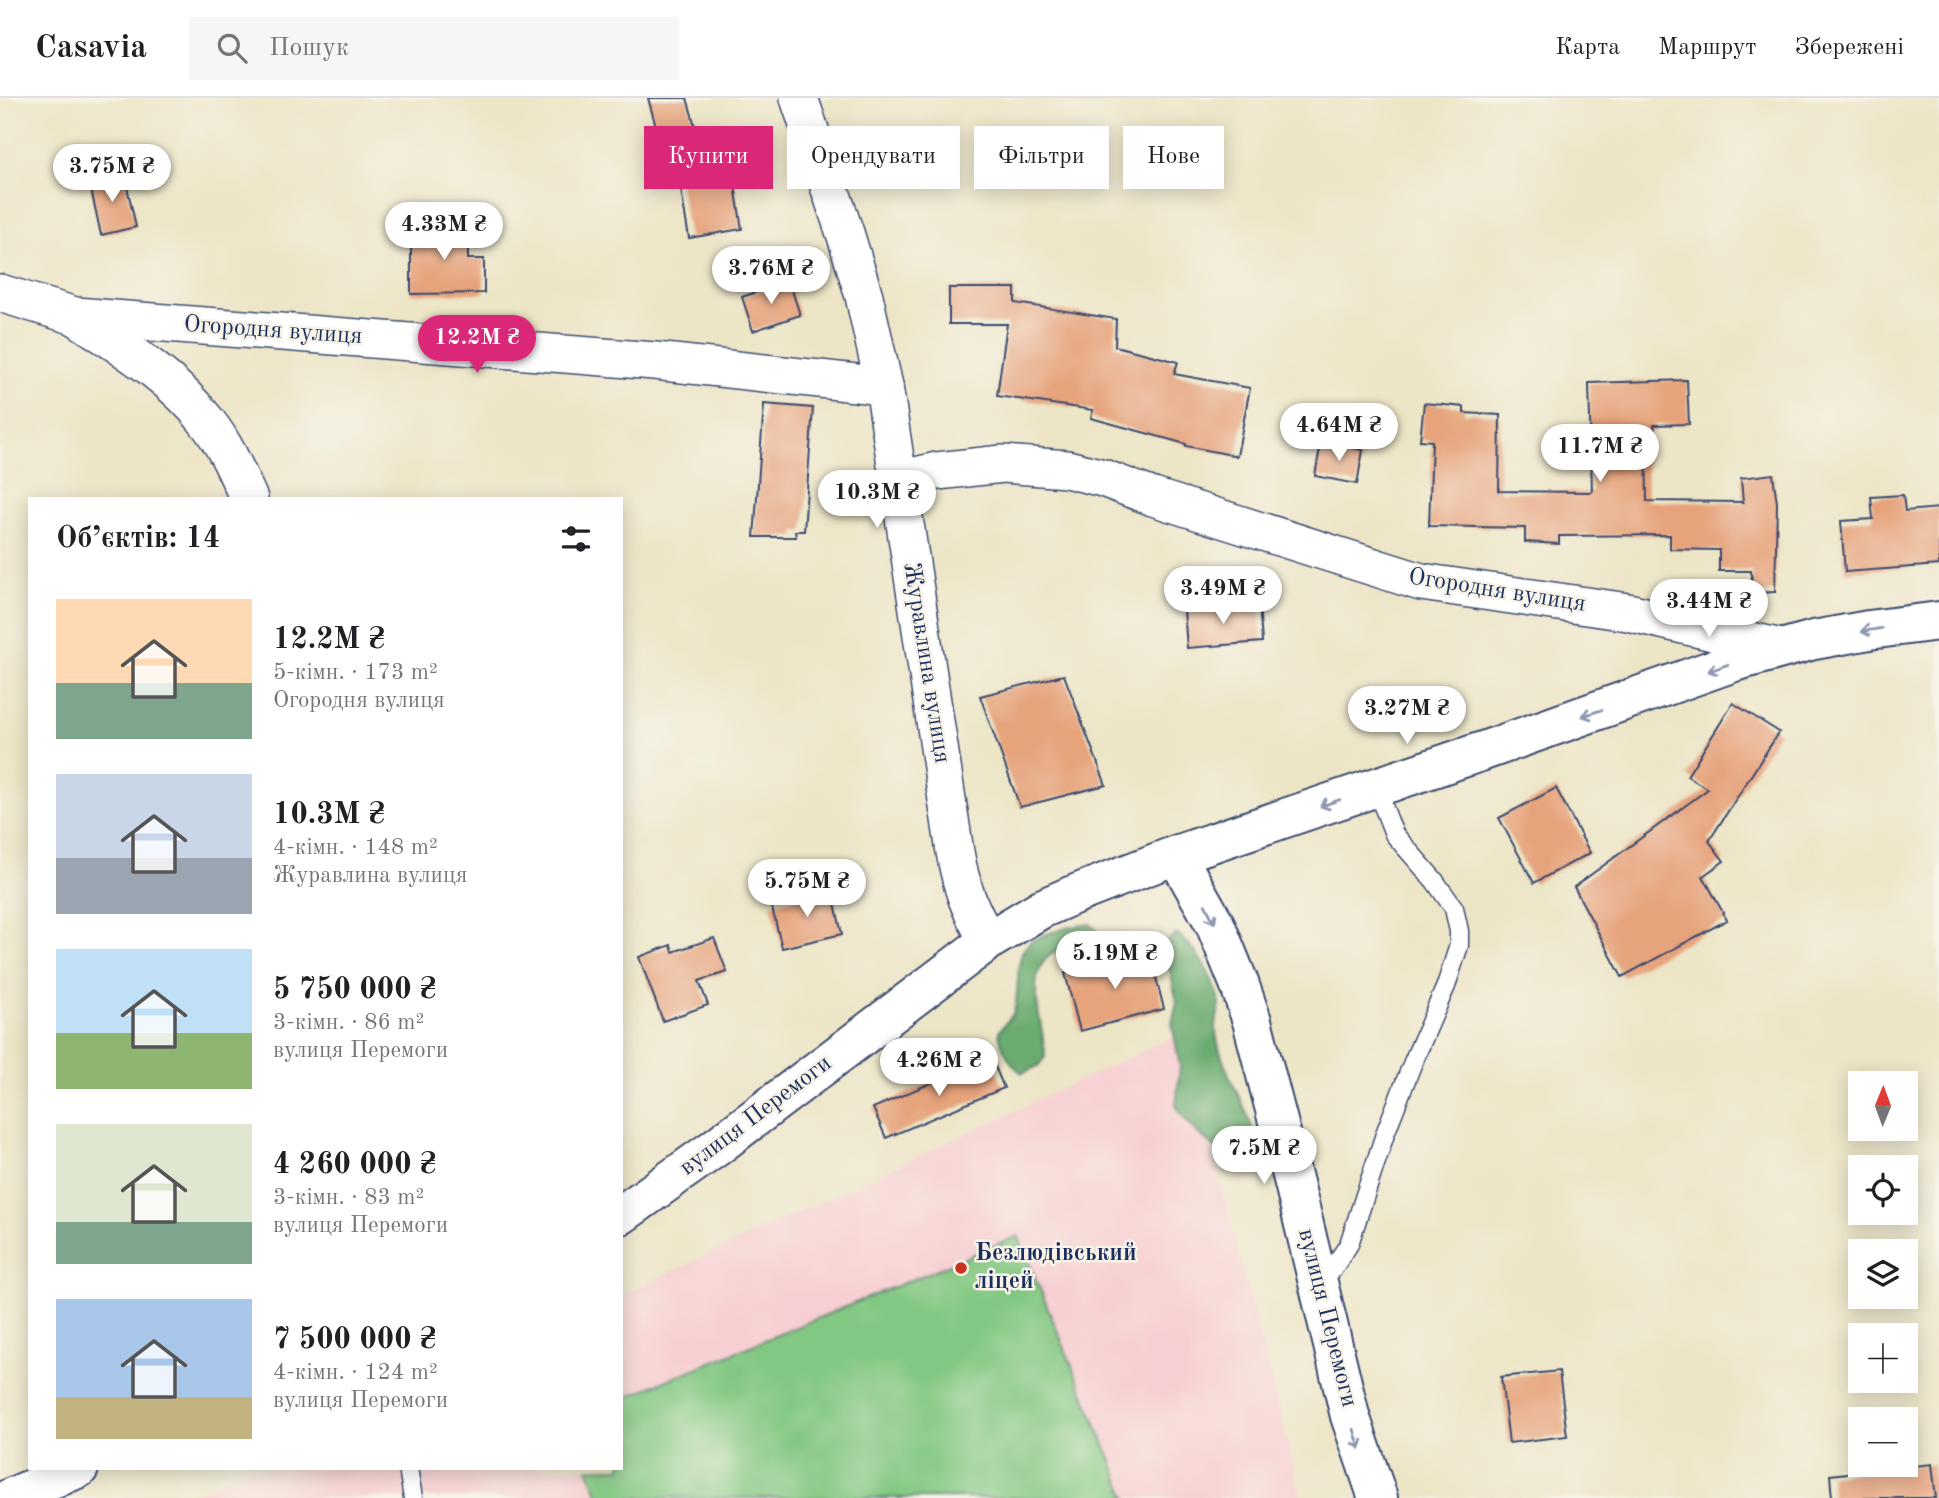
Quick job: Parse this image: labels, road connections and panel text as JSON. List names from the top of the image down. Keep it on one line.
{"streets":{"street":["Огородня вулиця","Журавлина вулиця","вулиця Перемоги"]},"crossings":[["Огородня вулиця","Журавлина вулиця"],["Журавлина вулиця","вулиця Перемоги"]],"one_way":["вулиця Перемоги"],"places":["Безлюдівський ліцей"],"north":"top","page":{"header":"Casavia","search":"Пошук","nav":["Карта","Маршрут","Збережені"],"chip":["Купити","Орендувати","Фільтри","Нове"],"price":["3.75M ₴","4.33M ₴","3.76M ₴","12.2M ₴","4.64M ₴","11.7M ₴","10.3M ₴","3.49M ₴","3.44M ₴","3.27M ₴","5.75M ₴","5.19M ₴","4.26M ₴","7.5M ₴"],"heading":"Об’єктів: 14","list":[{"name":"12.2M ₴","note":"5-кімн. · 173 m² · Огородня вулиця"},{"name":"10.3M ₴","note":"4-кімн. · 148 m² · Журавлина вулиця"},{"name":"5 750 000 ₴","note":"3-кімн. · 86 m² · вулиця Перемоги"},{"name":"4 260 000 ₴","note":"3-кімн. · 83 m² · вулиця Перемоги"},{"name":"7 500 000 ₴","note":"4-кімн. · 124 m² · вулиця Перемоги"}],"map_buttons":["+","−"]}}
